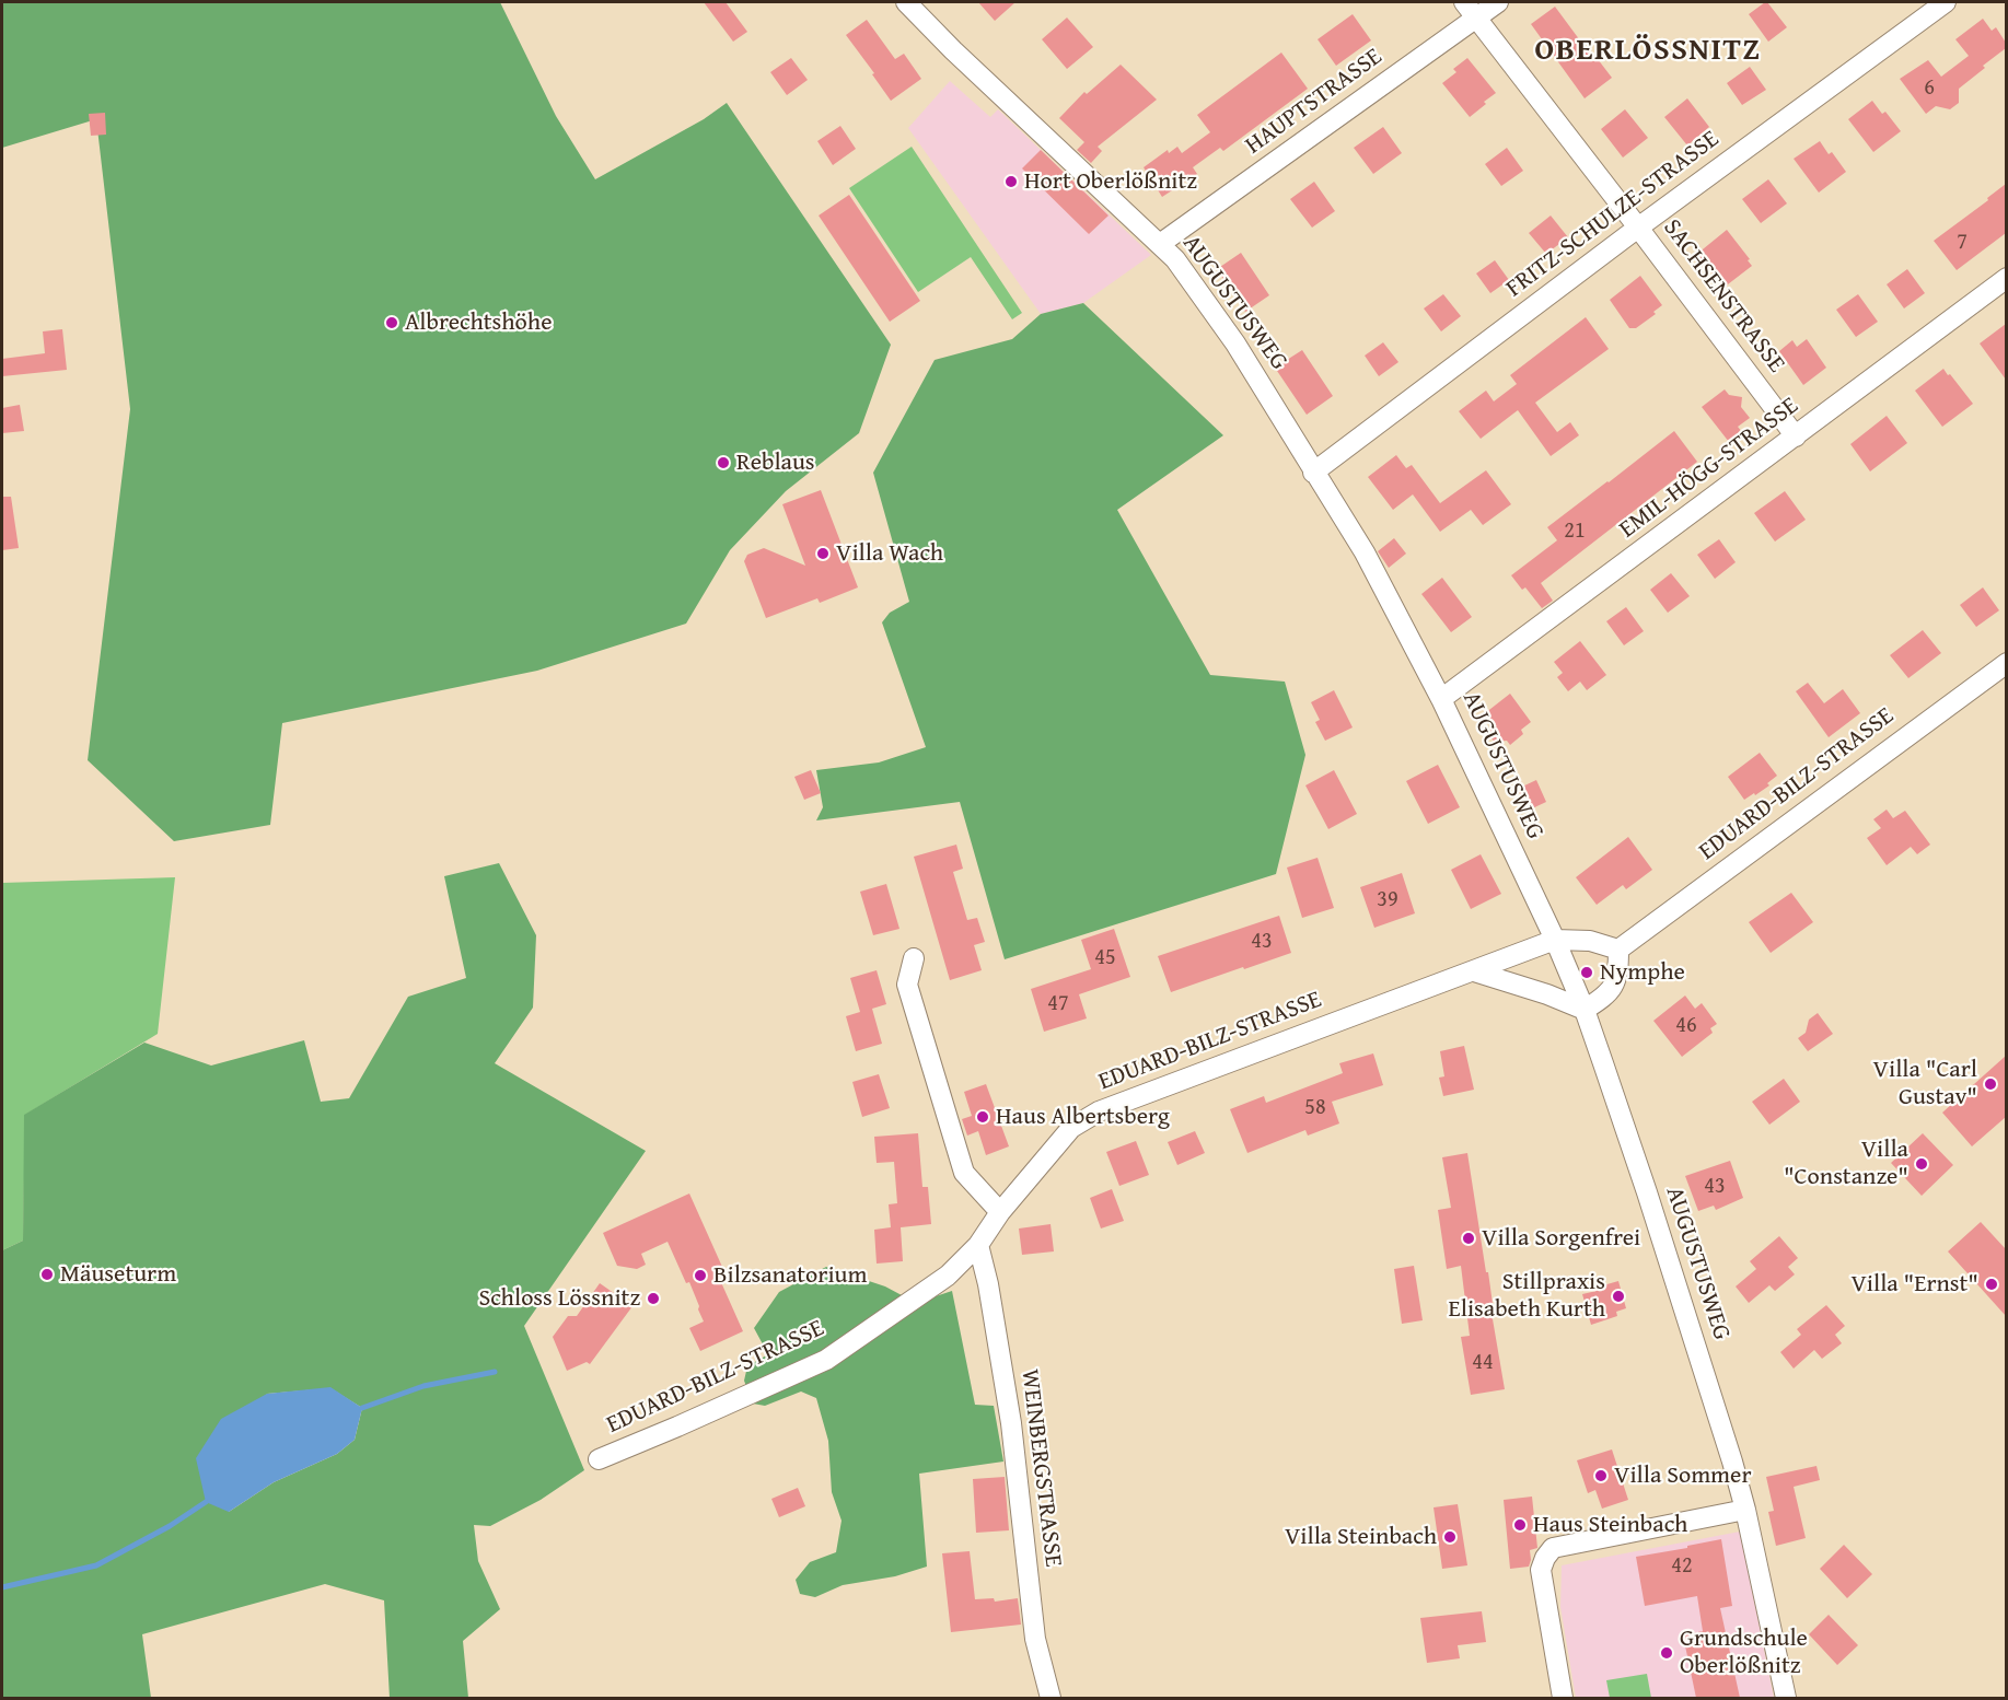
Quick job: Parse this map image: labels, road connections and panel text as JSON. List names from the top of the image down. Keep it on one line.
{"streets":{"street":["HAUPTSTRASSE","FRITZ-SCHULZE-STRASSE","SACHSENSTRASSE","AUGUSTUSWEG","EMIL-HÖGG-STRASSE","EDUARD-BILZ-STRASSE","WEINBERGSTRASSE"]},"crossings":[["HAUPTSTRASSE","SACHSENSTRASSE"],["HAUPTSTRASSE","AUGUSTUSWEG"],["FRITZ-SCHULZE-STRASSE","SACHSENSTRASSE"],["FRITZ-SCHULZE-STRASSE","AUGUSTUSWEG"],["SACHSENSTRASSE","EMIL-HÖGG-STRASSE"],["AUGUSTUSWEG","EMIL-HÖGG-STRASSE"],["AUGUSTUSWEG","EDUARD-BILZ-STRASSE"],["EDUARD-BILZ-STRASSE","WEINBERGSTRASSE"]],"districts":["OBERLÖSSNITZ"],"places":["Hort Oberlößnitz","Albrechtshöhe","Reblaus","Villa Wach","Nymphe","Villa \"Carl Gustav\"","Haus Albertsberg","Villa \"Constanze\"","Villa Sorgenfrei","Mäuseturm","Bilzsanatorium","Villa \"Ernst\"","Stillpraxis Elisabeth Kurth","Schloss Lössnitz","Villa Sommer","Haus Steinbach","Villa Steinbach","Grundschule Oberlößnitz"],"house_numbers":["6","7","21","39","43","45","47","46","58","43","44","42"]}
